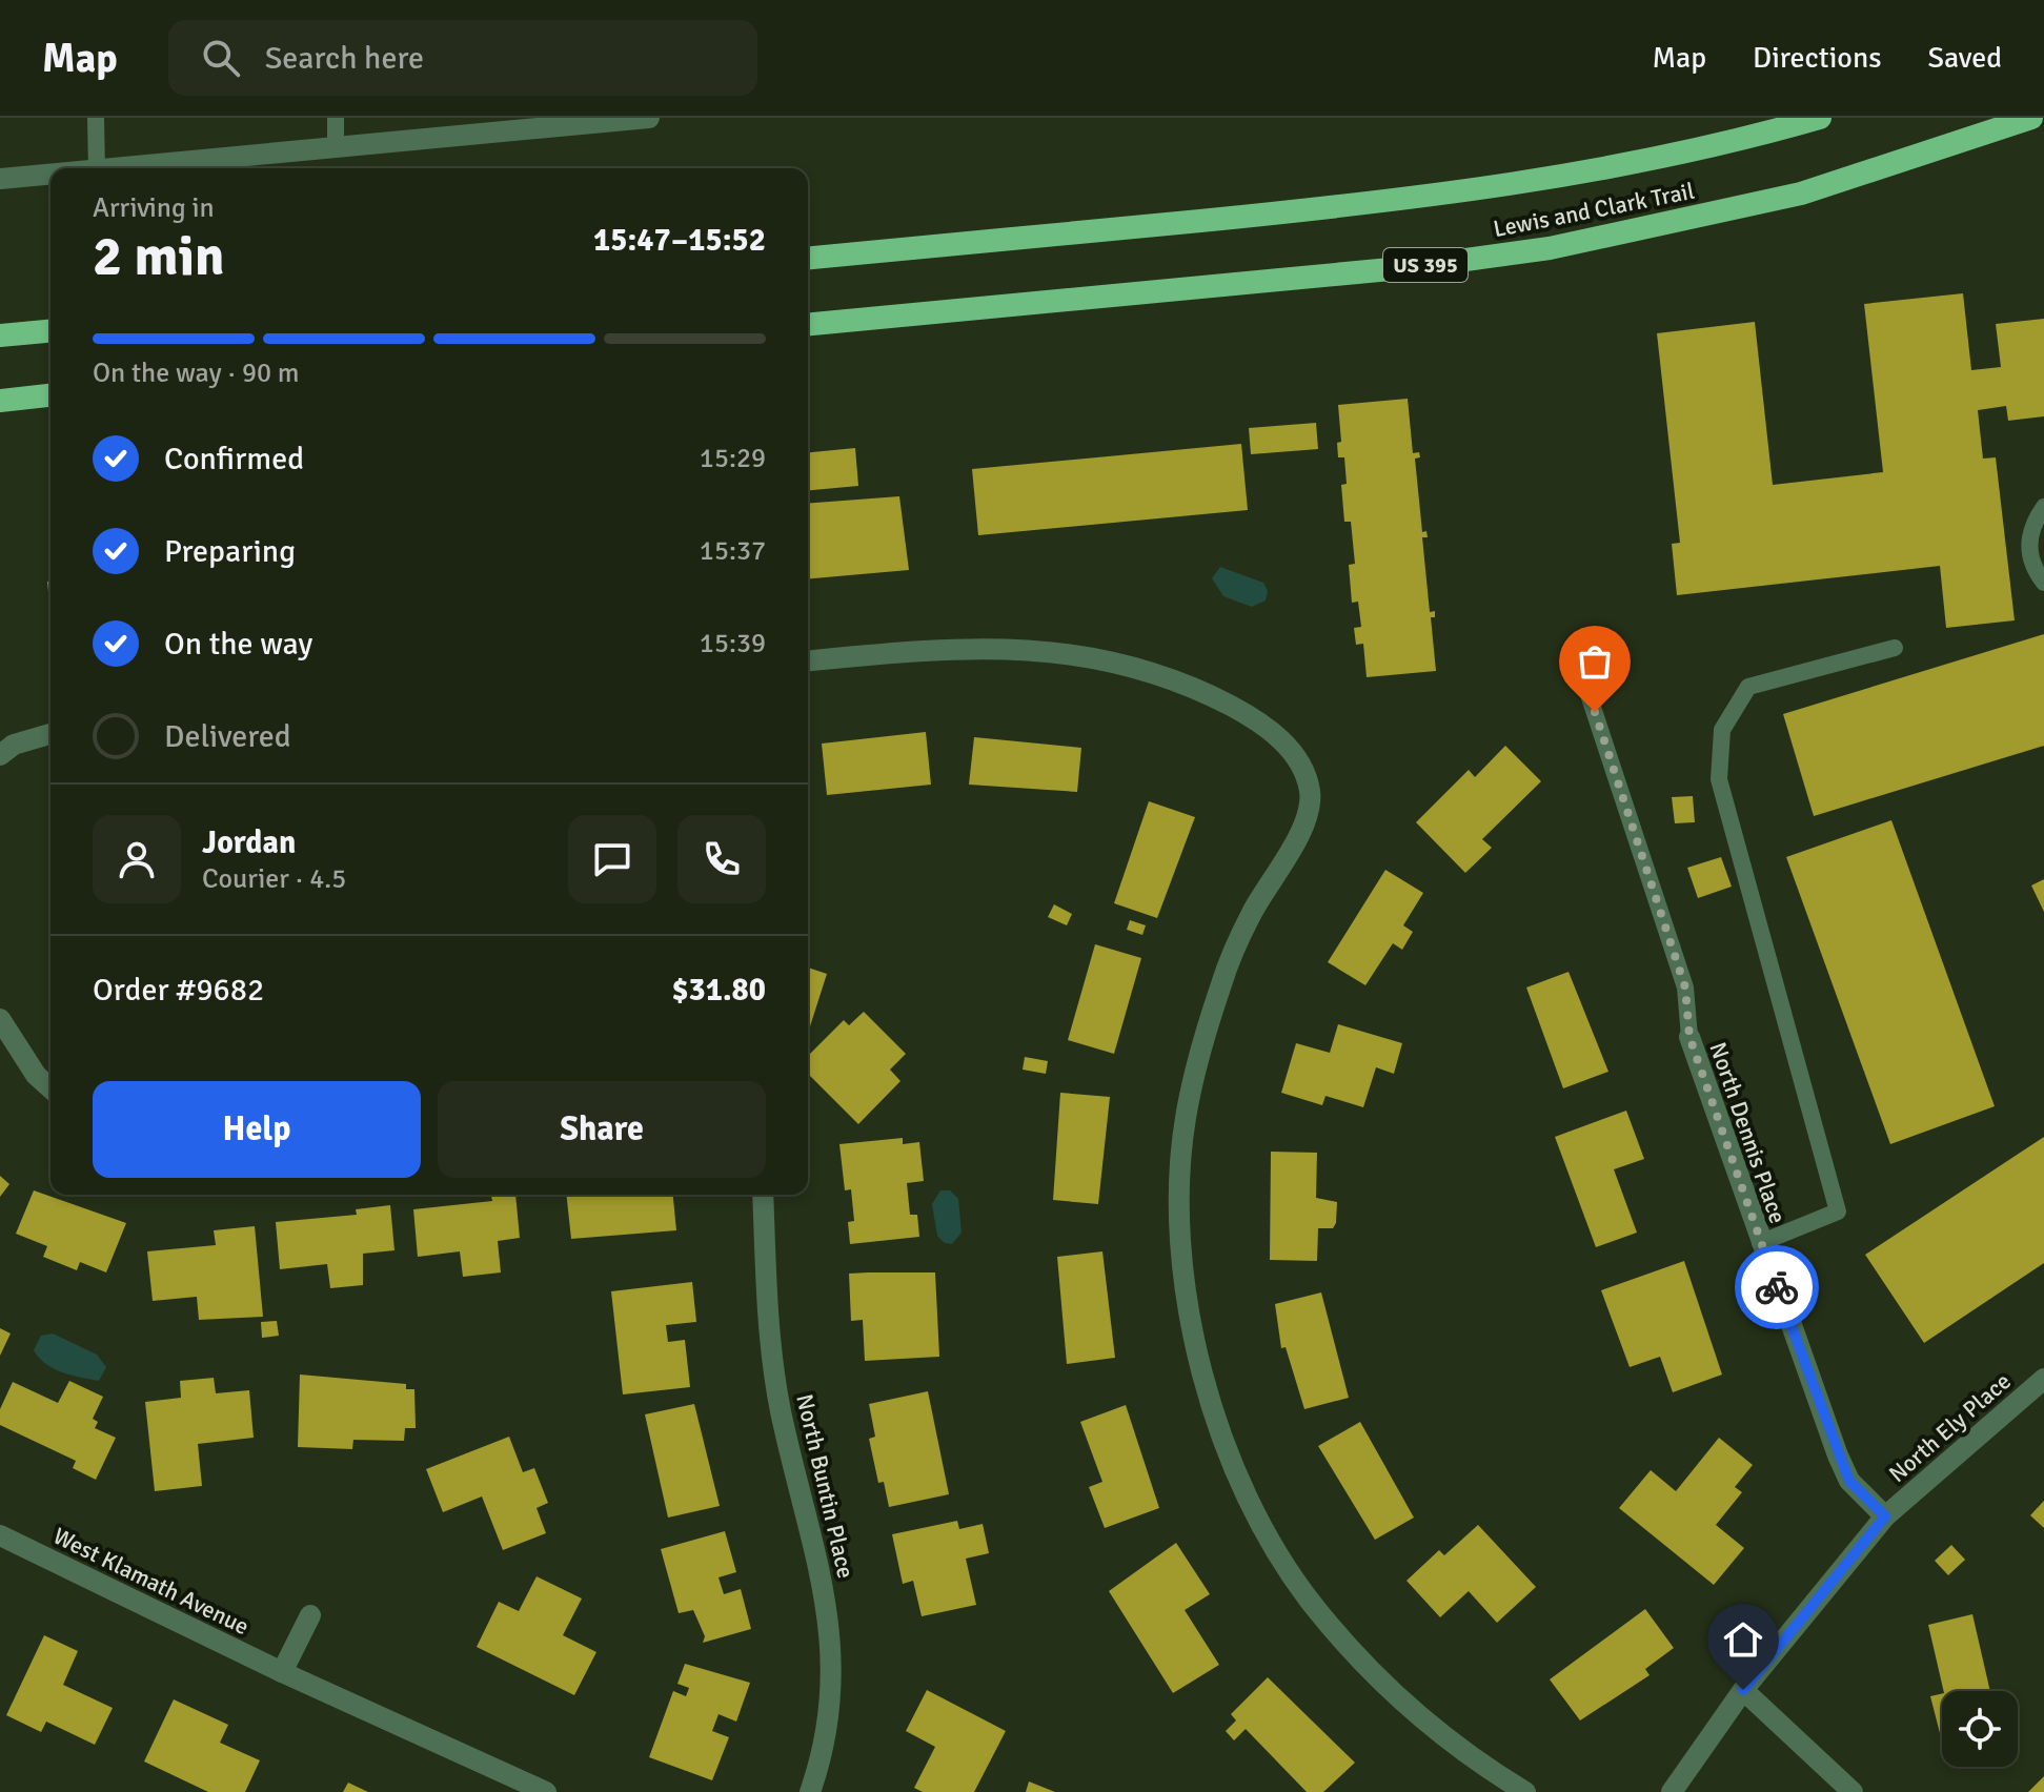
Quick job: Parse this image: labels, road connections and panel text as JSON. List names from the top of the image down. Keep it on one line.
{"streets":{"highway":["Lewis and Clark Trail","US 395"],"street":["North Dennis Place","North Ely Place","North Buntin Place","West Klamath Avenue"]},"crossings":[["North Dennis Place","North Ely Place"]],"page":{"header":"Map","search":"Search here","nav":["Map","Directions","Saved"],"heading":["2 min","Arriving in","15:47–15:52"],"panel":["Jordan","Courier · 4.5","Order #9682","$31.80"],"bar":"On the way · 90 m","list":[["Confirmed","15:29"],["Preparing","15:37"],["On the way","15:39"],"Delivered"],"buttons":["Help","Share"]}}
